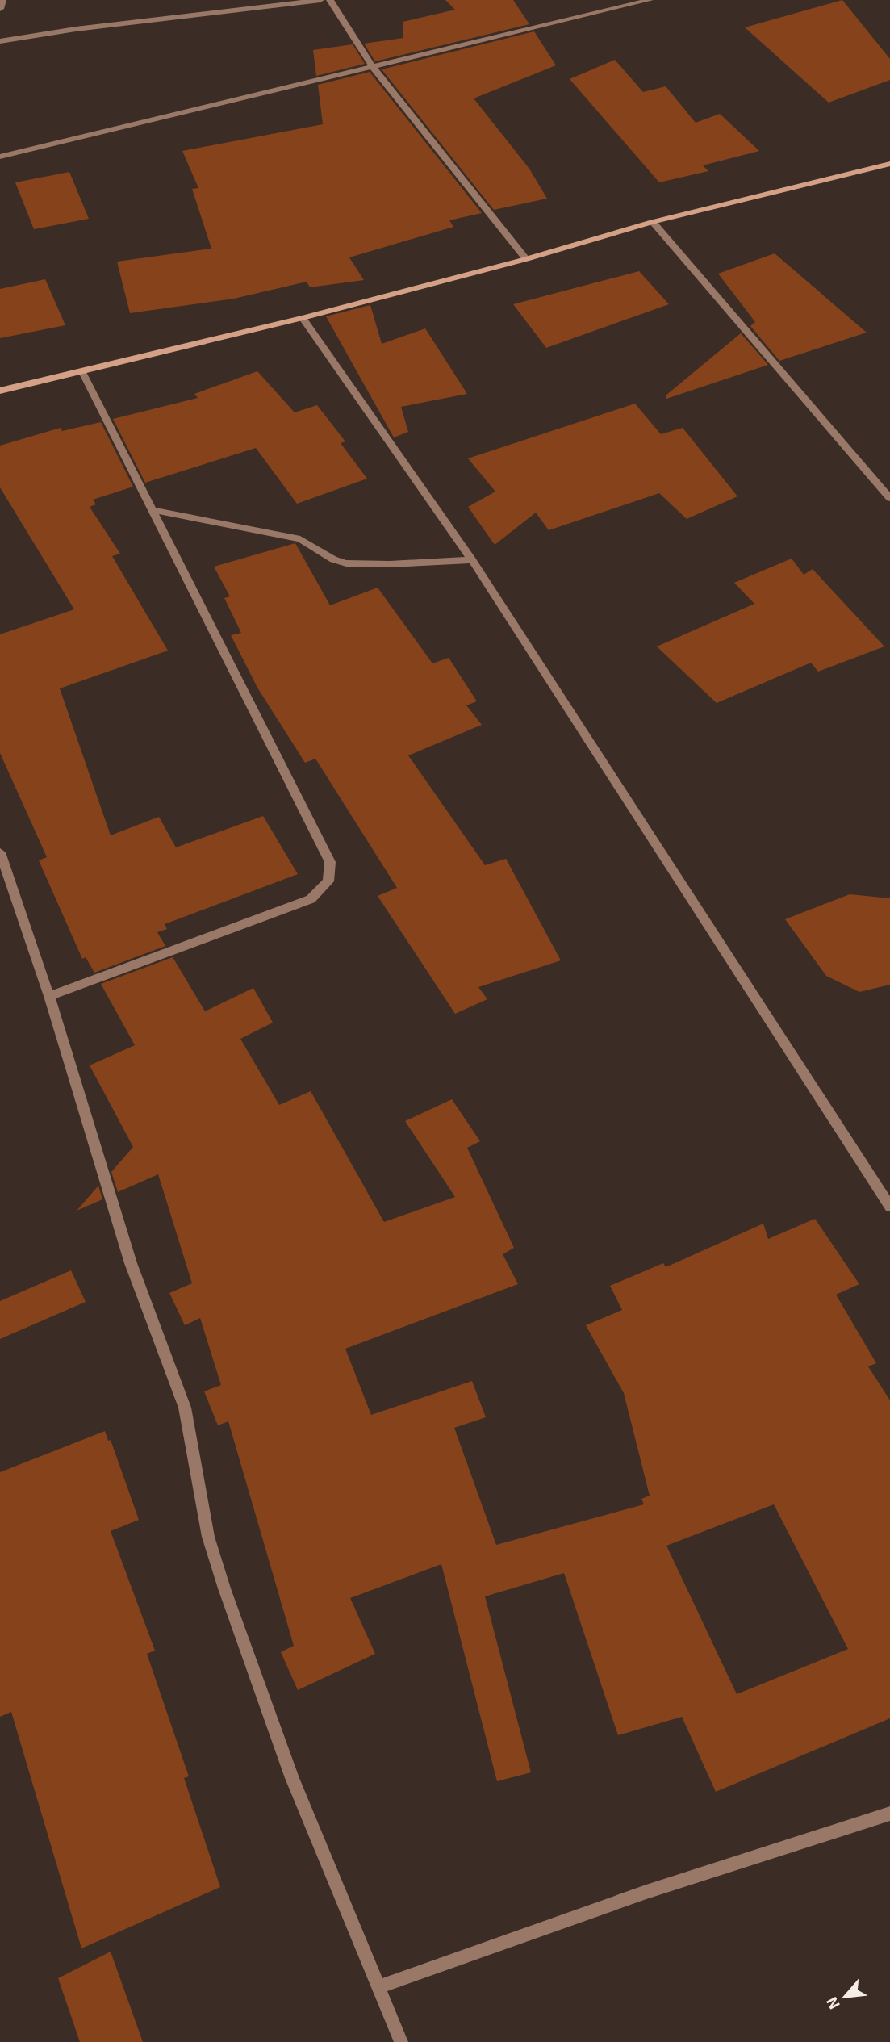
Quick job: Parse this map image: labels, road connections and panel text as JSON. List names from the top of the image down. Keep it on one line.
{"north":"bottom left"}
